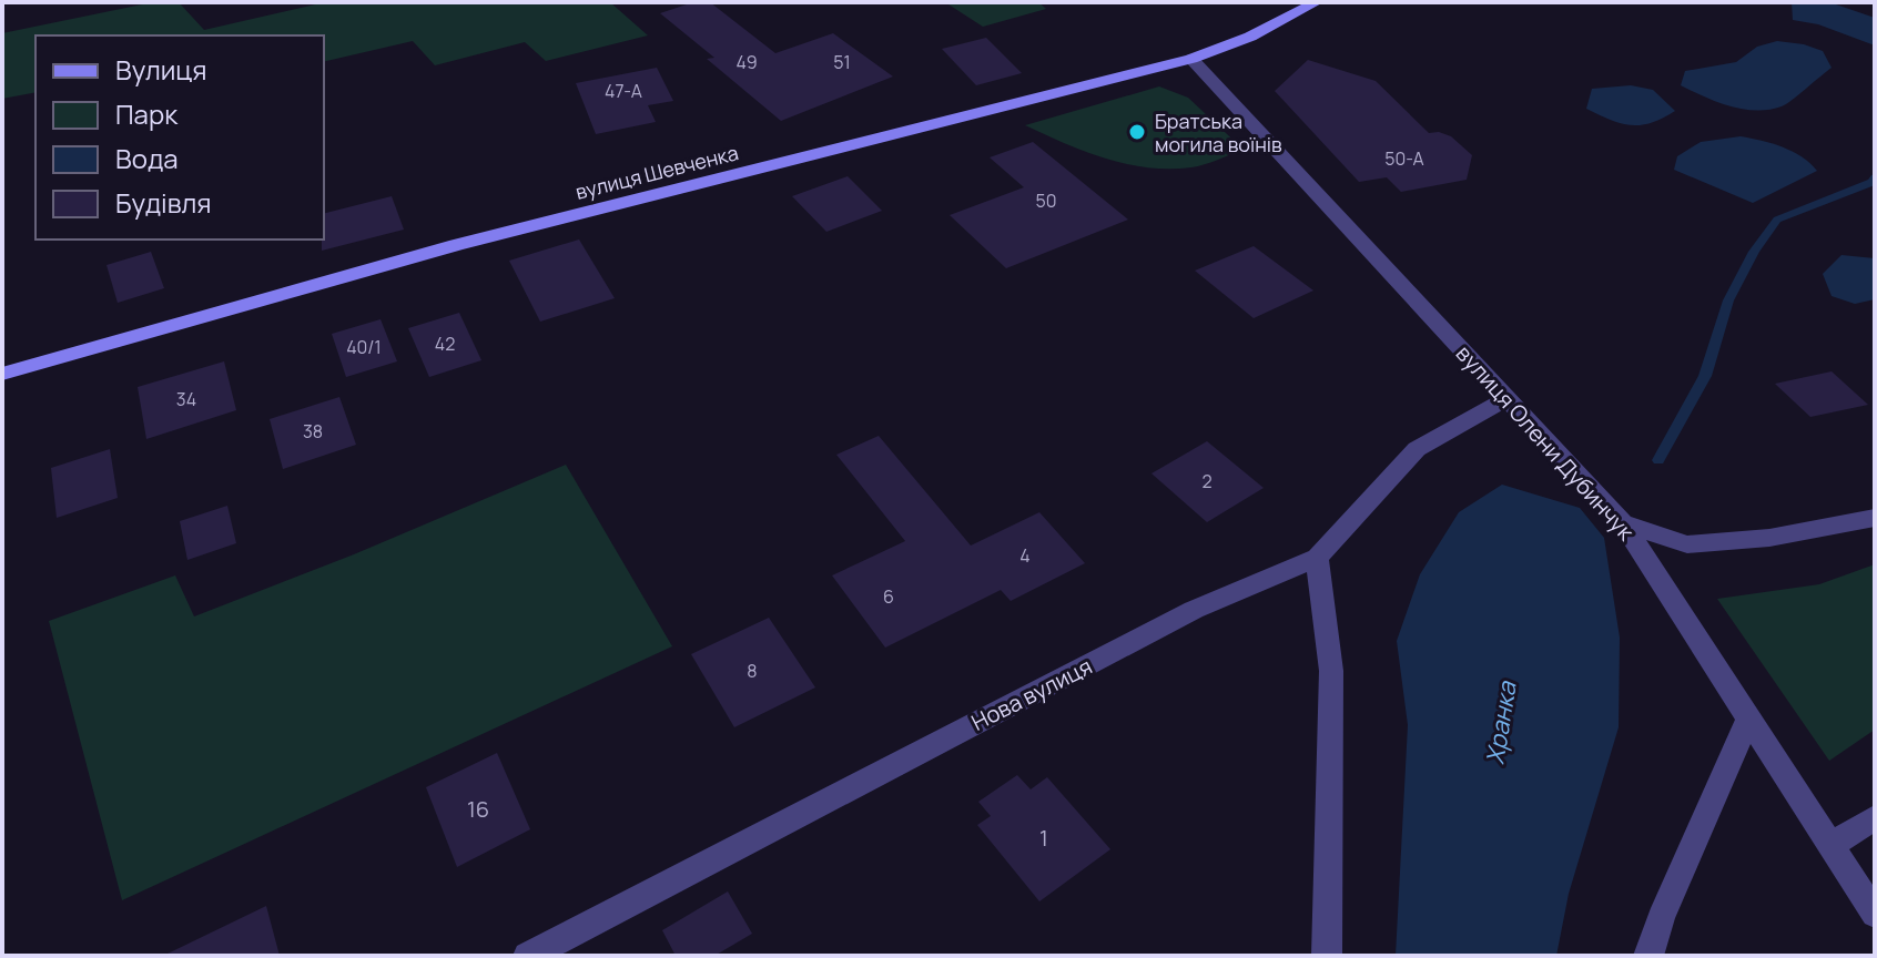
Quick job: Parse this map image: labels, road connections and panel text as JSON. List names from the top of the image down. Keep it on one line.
{"streets":{"main road":["вулиця Шевченка"],"street":["вулиця Олени Дубинчук","Нова вулиця"]},"crossings":[["вулиця Шевченка","вулиця Олени Дубинчук"],["вулиця Олени Дубинчук","Нова вулиця"]],"water":["Хранка"],"places":["Братська могила воїнів"],"house_numbers":["49","51","47-А","50-А","50","42","40/1","34","38","2","4","6","8","16","1"],"legend":["Вулиця","Парк","Вода","Будівля"]}
